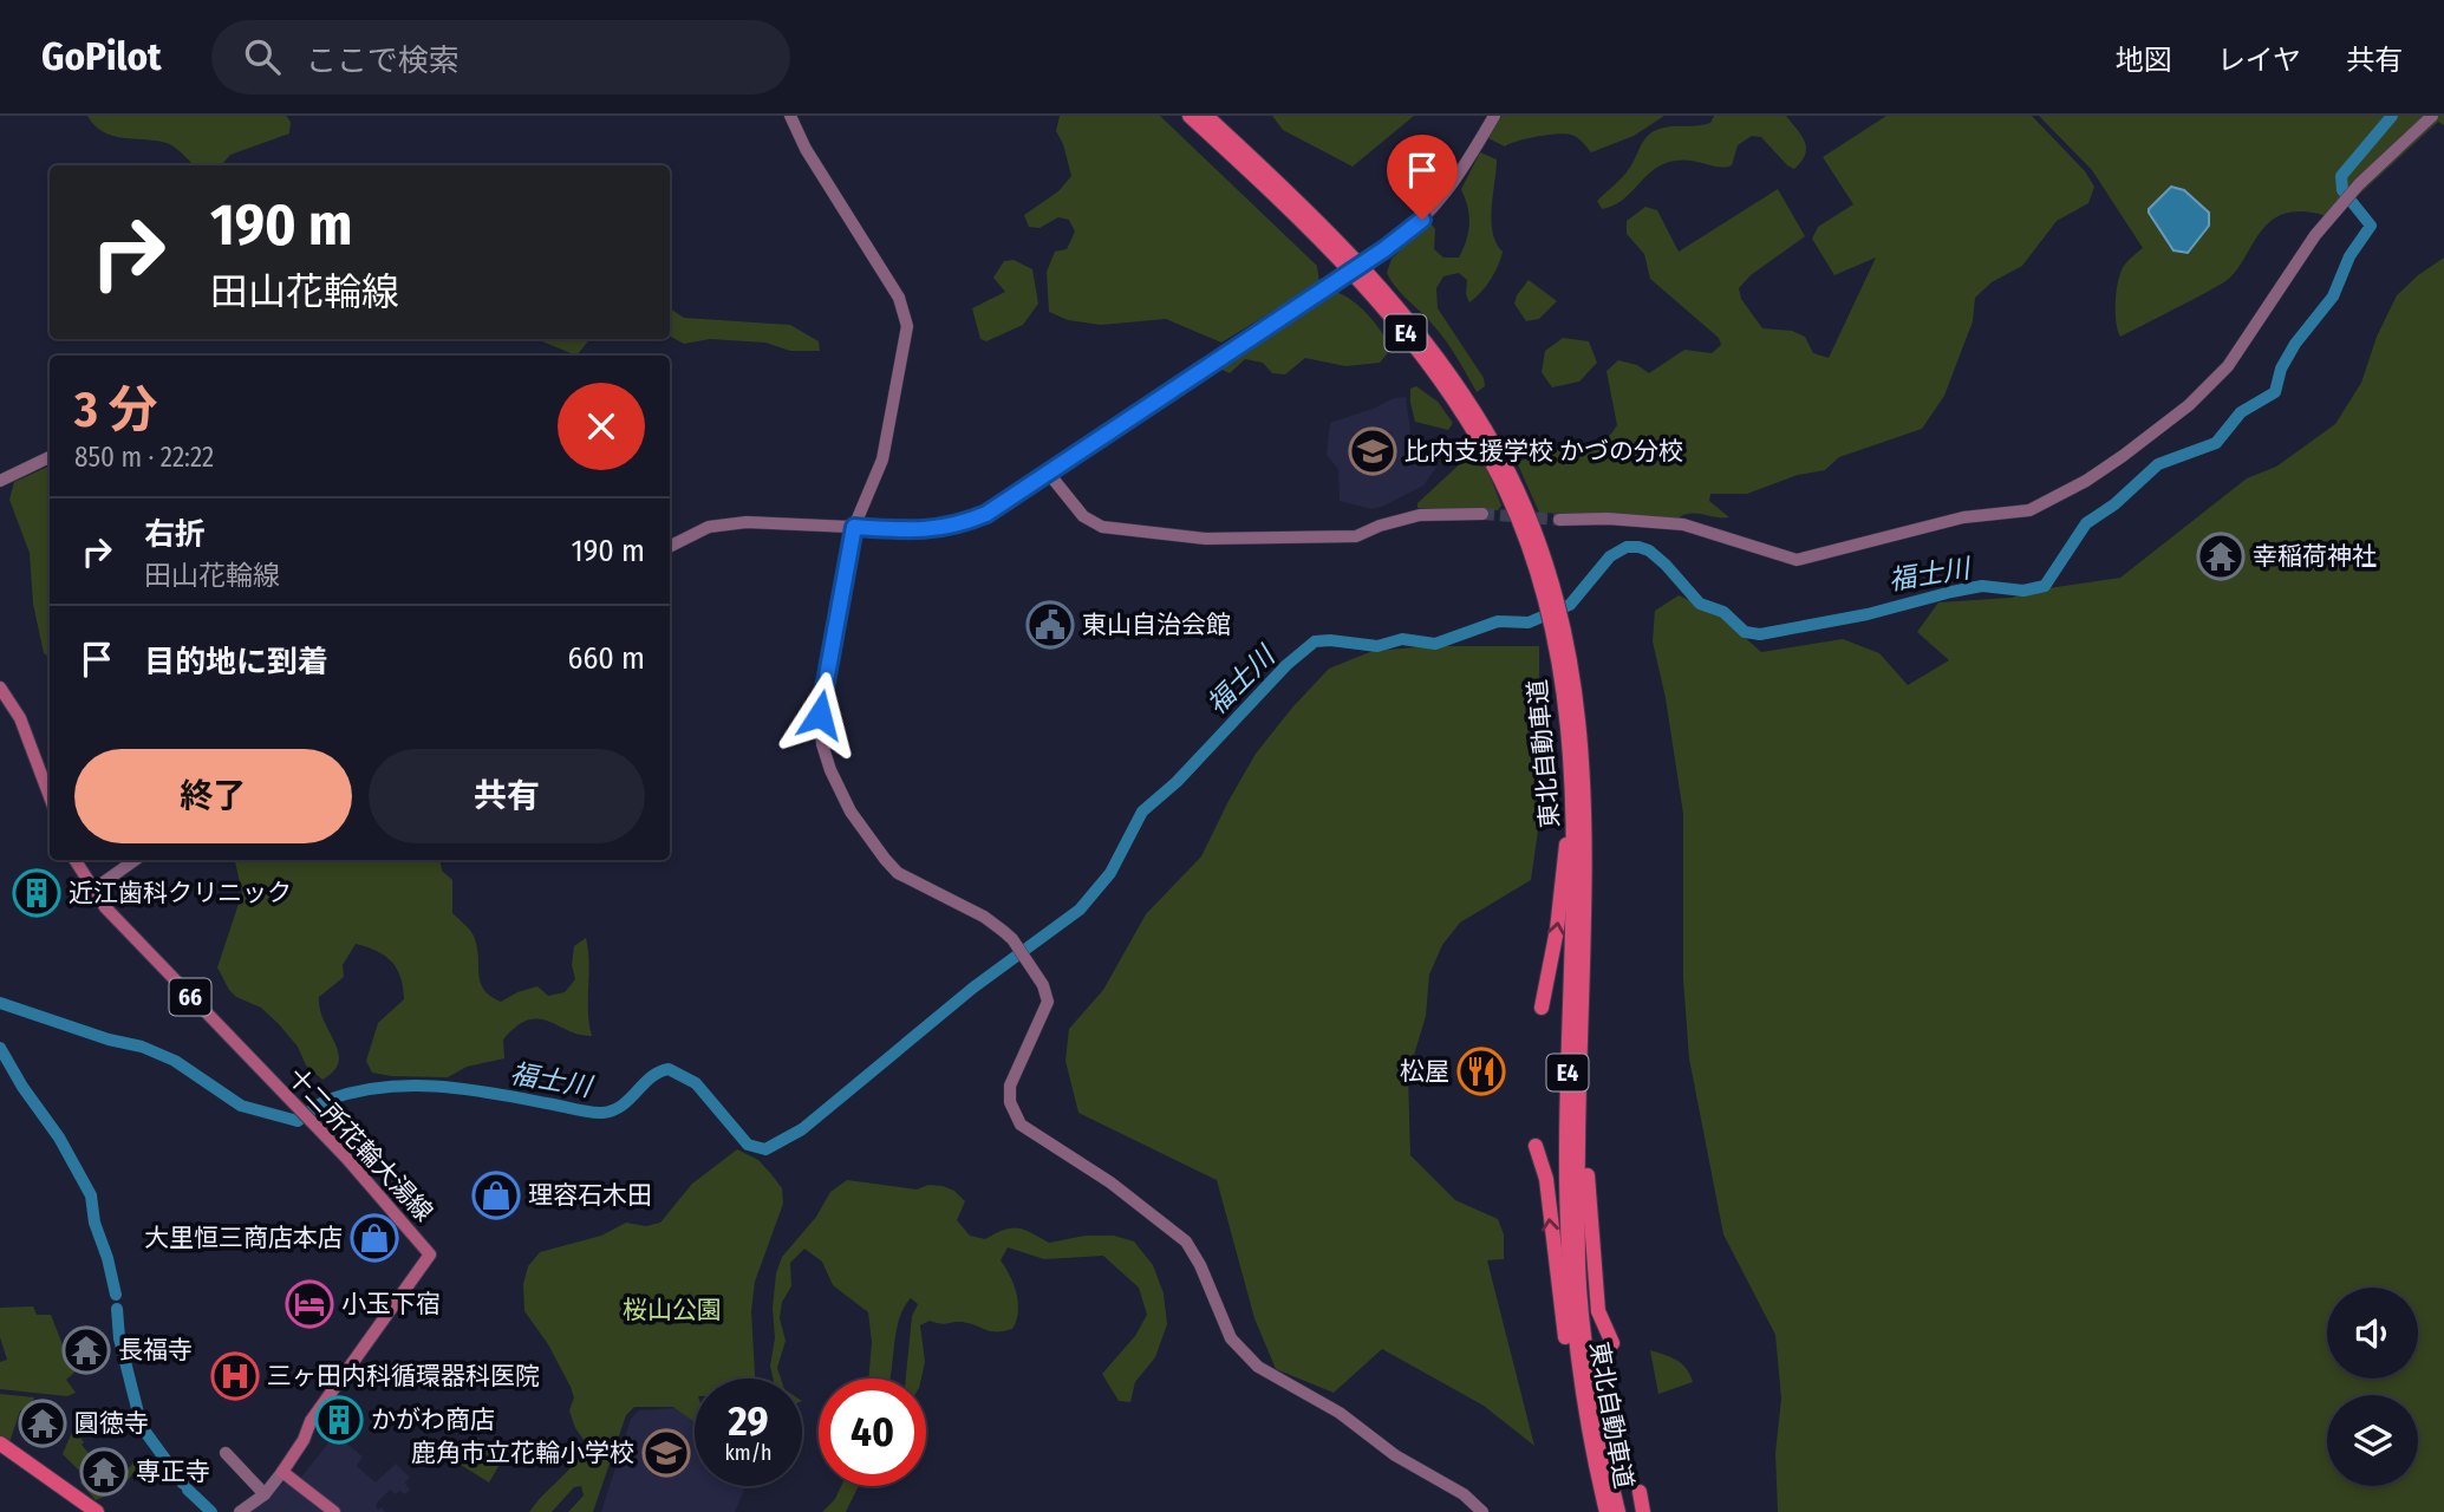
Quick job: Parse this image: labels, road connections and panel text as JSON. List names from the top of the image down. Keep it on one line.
{"streets":{"highway":["E4","東北自動車道"],"main road":["66","十二所花輪大湯線"]},"water":["福士川"],"parks":["桜山公園"],"places":{"school or university":["比内支援学校 かづの分校","鹿角市立花輪小学校"],"temple":["幸稲荷神社","長福寺","圓徳寺","専正寺"],"public building":["東山自治会館"],"building":["近江歯科クリニック","かがわ商店"],"restaurant":["松屋"],"shop":["理容石木田","大里恒三商店本店"],"hotel":["小玉下宿"],"hospital":["三ヶ田内科循環器科医院"]},"page":{"header":"GoPilot","search":"ここで検索","nav":["地図","レイヤ","共有"],"turn":["190 m","田山花輪線"],"heading":["3 分","850 m · 22:22"],"list":[{"name":"右折","note":"田山花輪線","value":"190 m"},{"name":"目的地に到着","value":"660 m"}],"buttons":["終了","共有"],"speed":"29 km/h","limit":"40"}}
